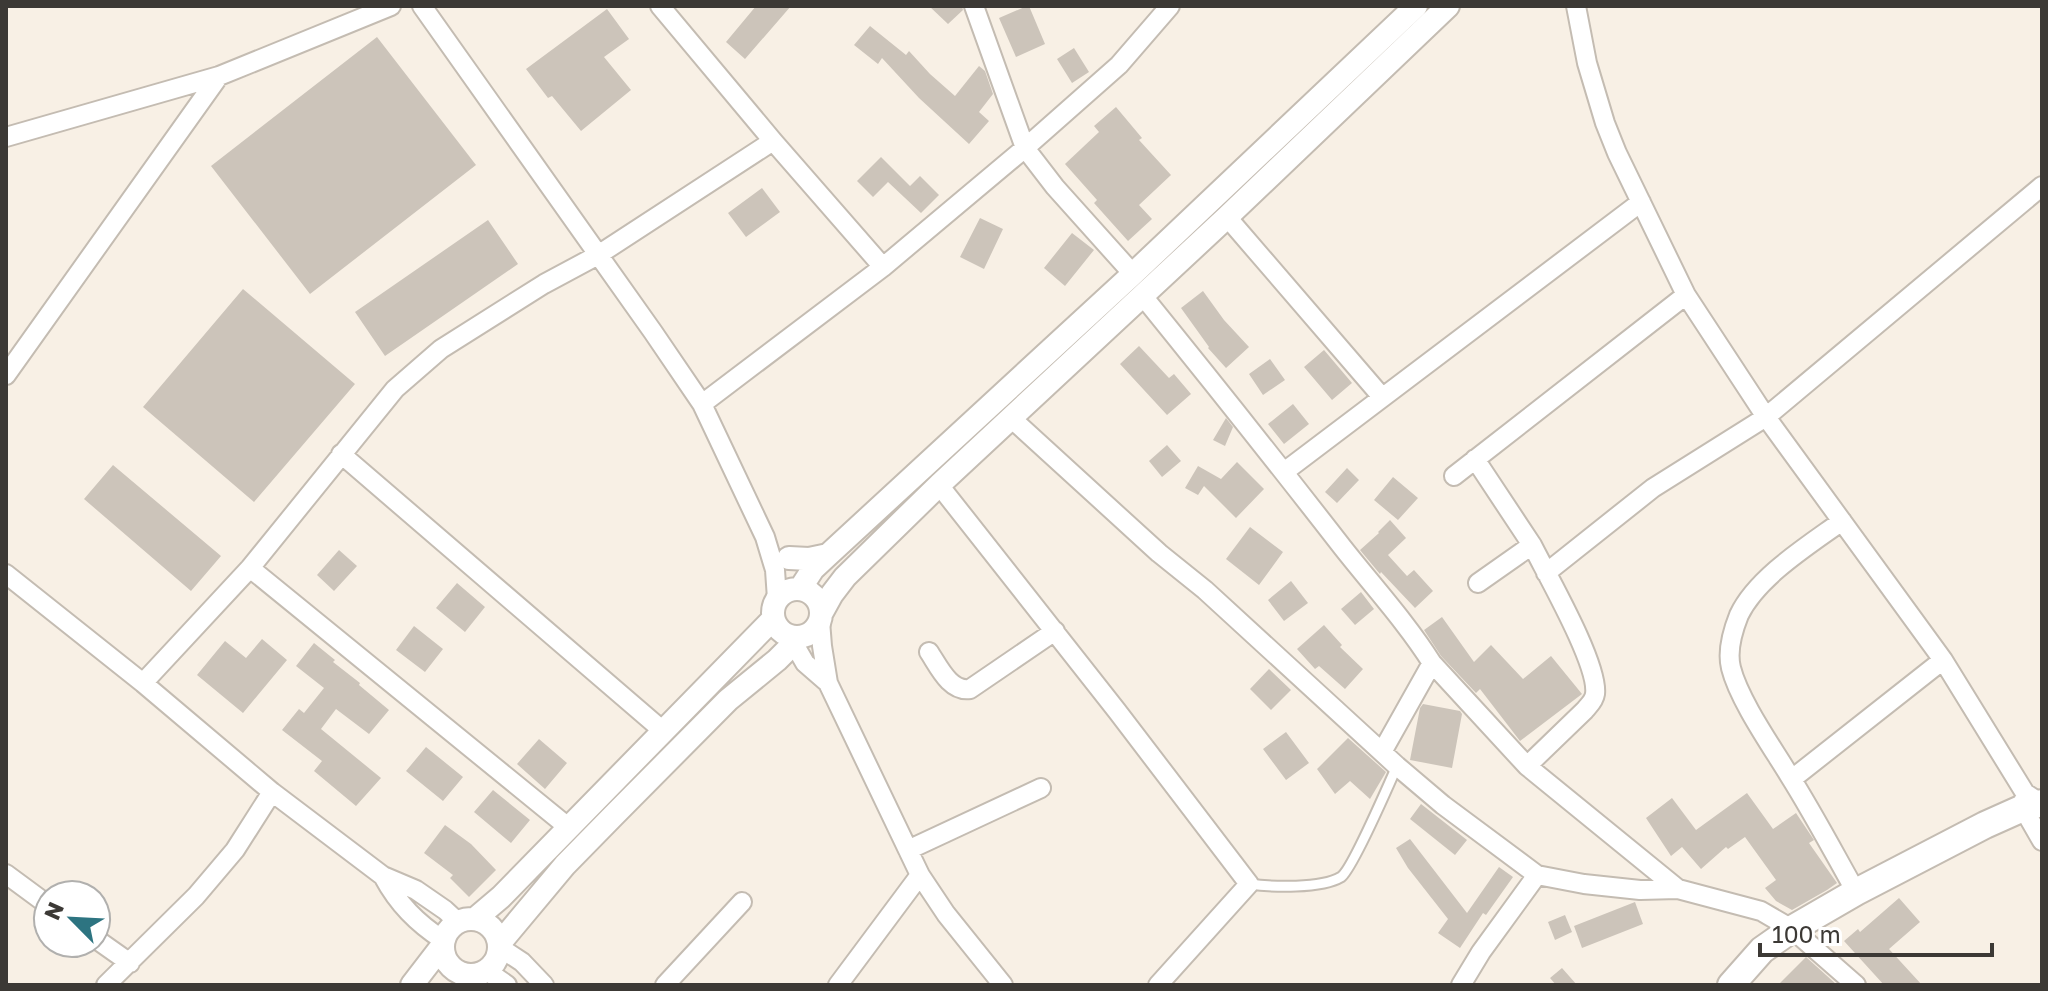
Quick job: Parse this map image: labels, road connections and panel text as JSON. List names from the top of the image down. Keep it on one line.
{"scale_bar":"100 m","north":"top left"}
